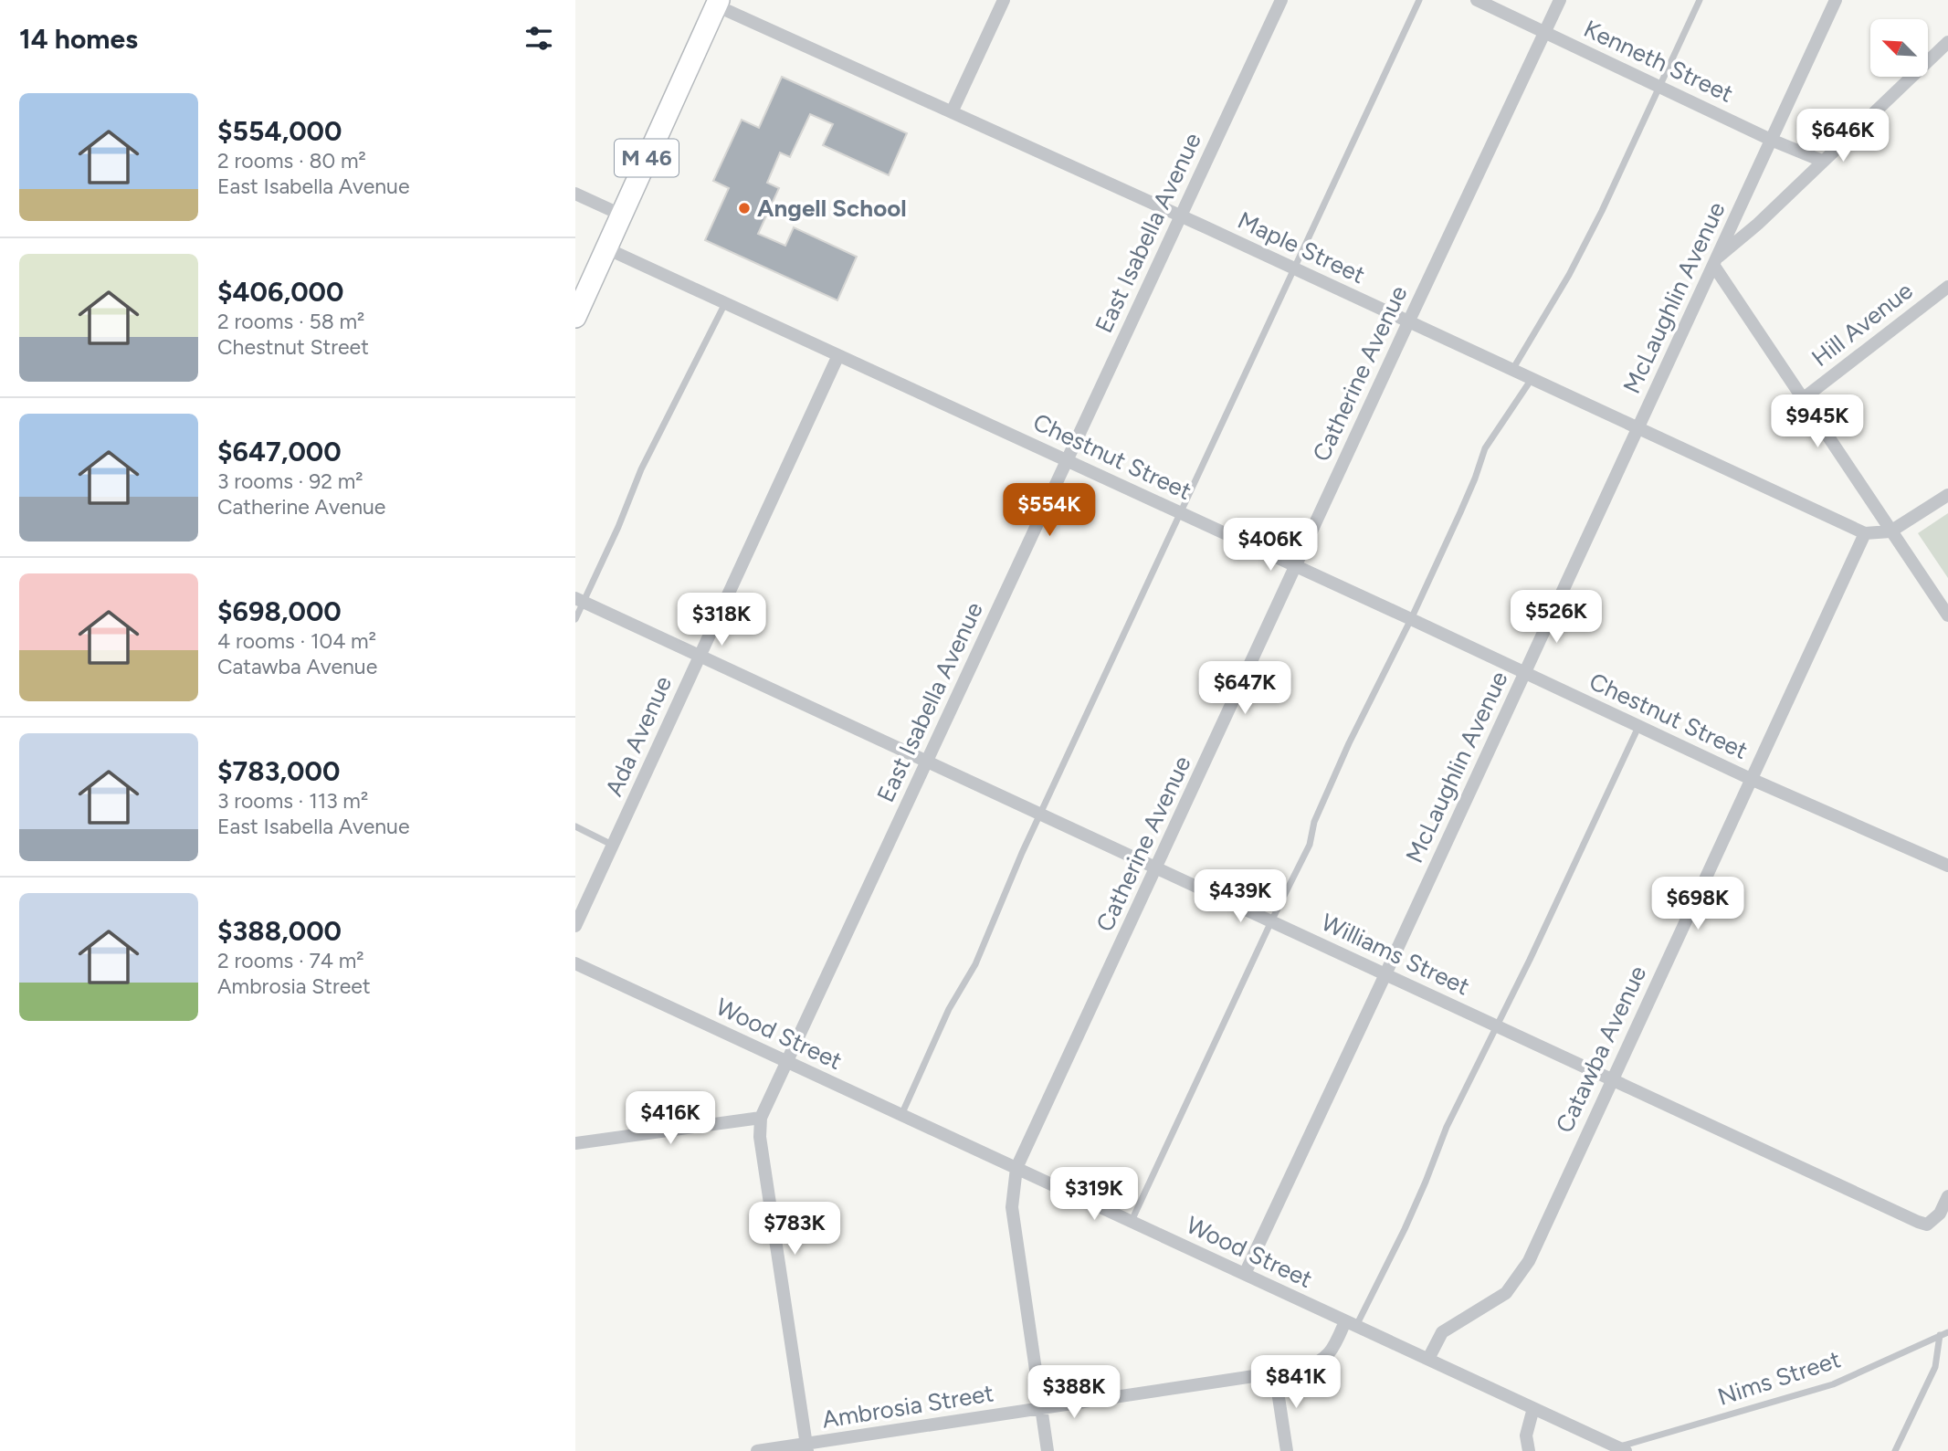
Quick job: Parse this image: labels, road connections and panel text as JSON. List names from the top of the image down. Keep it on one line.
{"streets":{"main road":["M 46"],"street":["Kenneth Street","East Isabella Avenue","Maple Street","McLaughlin Avenue","Hill Avenue","Catherine Avenue","Chestnut Street","Ada Avenue","Williams Street","Wood Street","Catawba Avenue","Ambrosia Street"],"lane":["Nims Street"]},"crossings":[["Kenneth Street","McLaughlin Avenue"],["Kenneth Street","Catherine Avenue"],["M 46","Maple Street"],["M 46","Chestnut Street"],["East Isabella Avenue","Maple Street"],["East Isabella Avenue","Chestnut Street"],["East Isabella Avenue","Williams Street"],["East Isabella Avenue","Wood Street"],["East Isabella Avenue","Ambrosia Street"],["Maple Street","McLaughlin Avenue"],["Maple Street","Catherine Avenue"],["Maple Street","Catawba Avenue"],["McLaughlin Avenue","Chestnut Street"],["McLaughlin Avenue","Williams Street"],["McLaughlin Avenue","Wood Street"],["Catherine Avenue","Chestnut Street"],["Catherine Avenue","Williams Street"],["Catherine Avenue","Wood Street"],["Catherine Avenue","Ambrosia Street"],["Chestnut Street","Ada Avenue"],["Chestnut Street","Catawba Avenue"],["Ada Avenue","Williams Street"],["Williams Street","Catawba Avenue"],["Wood Street","Catawba Avenue"],["Wood Street","Nims Street"],["Wood Street","Ambrosia Street"]],"places":["Angell School"],"north":"top left","page":{"heading":"14 homes","list":[{"name":"$554,000","note":"2 rooms · 80 m² · East Isabella Avenue"},{"name":"$406,000","note":"2 rooms · 58 m² · Chestnut Street"},{"name":"$647,000","note":"3 rooms · 92 m² · Catherine Avenue"},{"name":"$698,000","note":"4 rooms · 104 m² · Catawba Avenue"},{"name":"$783,000","note":"3 rooms · 113 m² · East Isabella Avenue"},{"name":"$388,000","note":"2 rooms · 74 m² · Ambrosia Street"}],"price":["$646K","$945K","$554K","$406K","$526K","$318K","$647K","$439K","$698K","$416K","$319K","$783K","$841K","$388K"]}}
